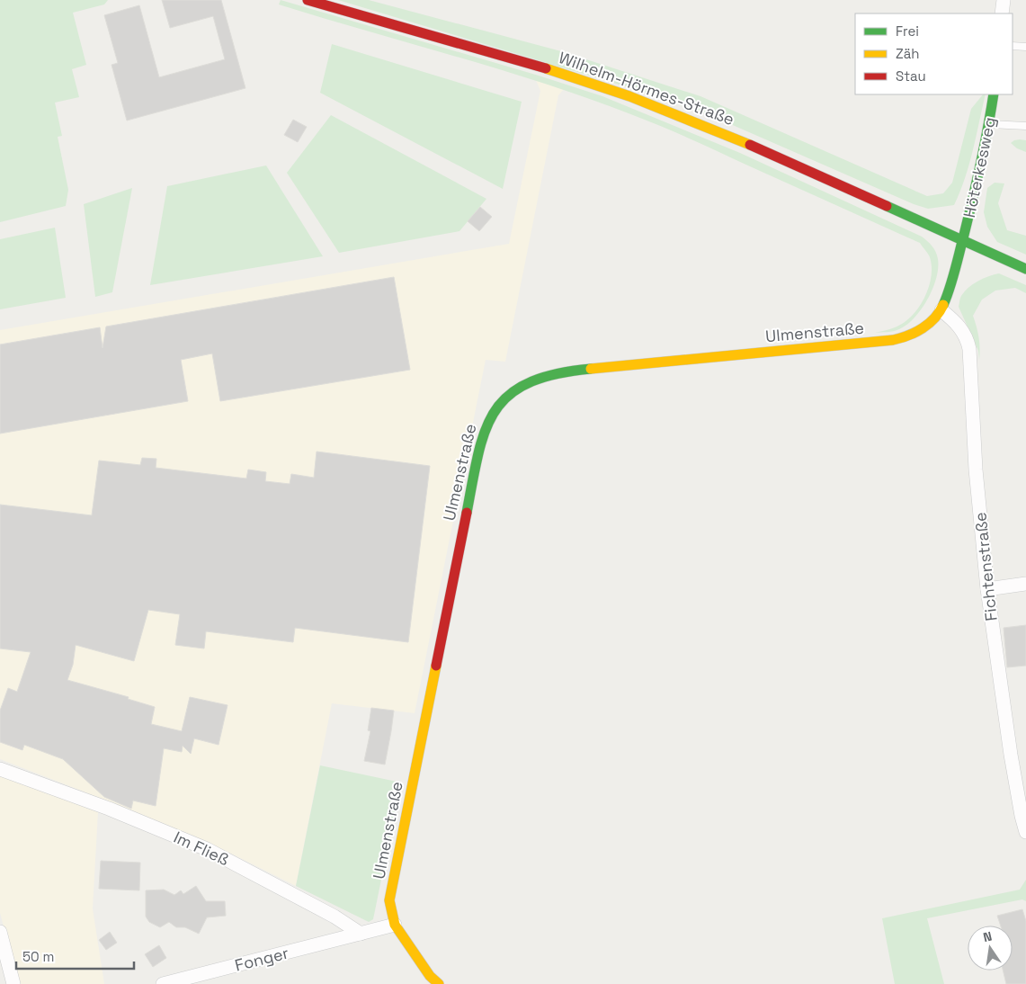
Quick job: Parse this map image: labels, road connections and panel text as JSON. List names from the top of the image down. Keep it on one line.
{"streets":{"street":["Wilhelm-Hörmes-Straße","Höterkesweg","Ulmenstraße","Fichtenstraße","Im Fließ","Fonger"]},"crossings":[["Wilhelm-Hörmes-Straße","Höterkesweg"],["Wilhelm-Hörmes-Straße","Ulmenstraße"],["Höterkesweg","Ulmenstraße"],["Ulmenstraße","Fichtenstraße"],["Im Fließ","Fonger"]],"legend":["Frei","Zäh","Stau"],"scale_bar":"50 m","north":"top"}
